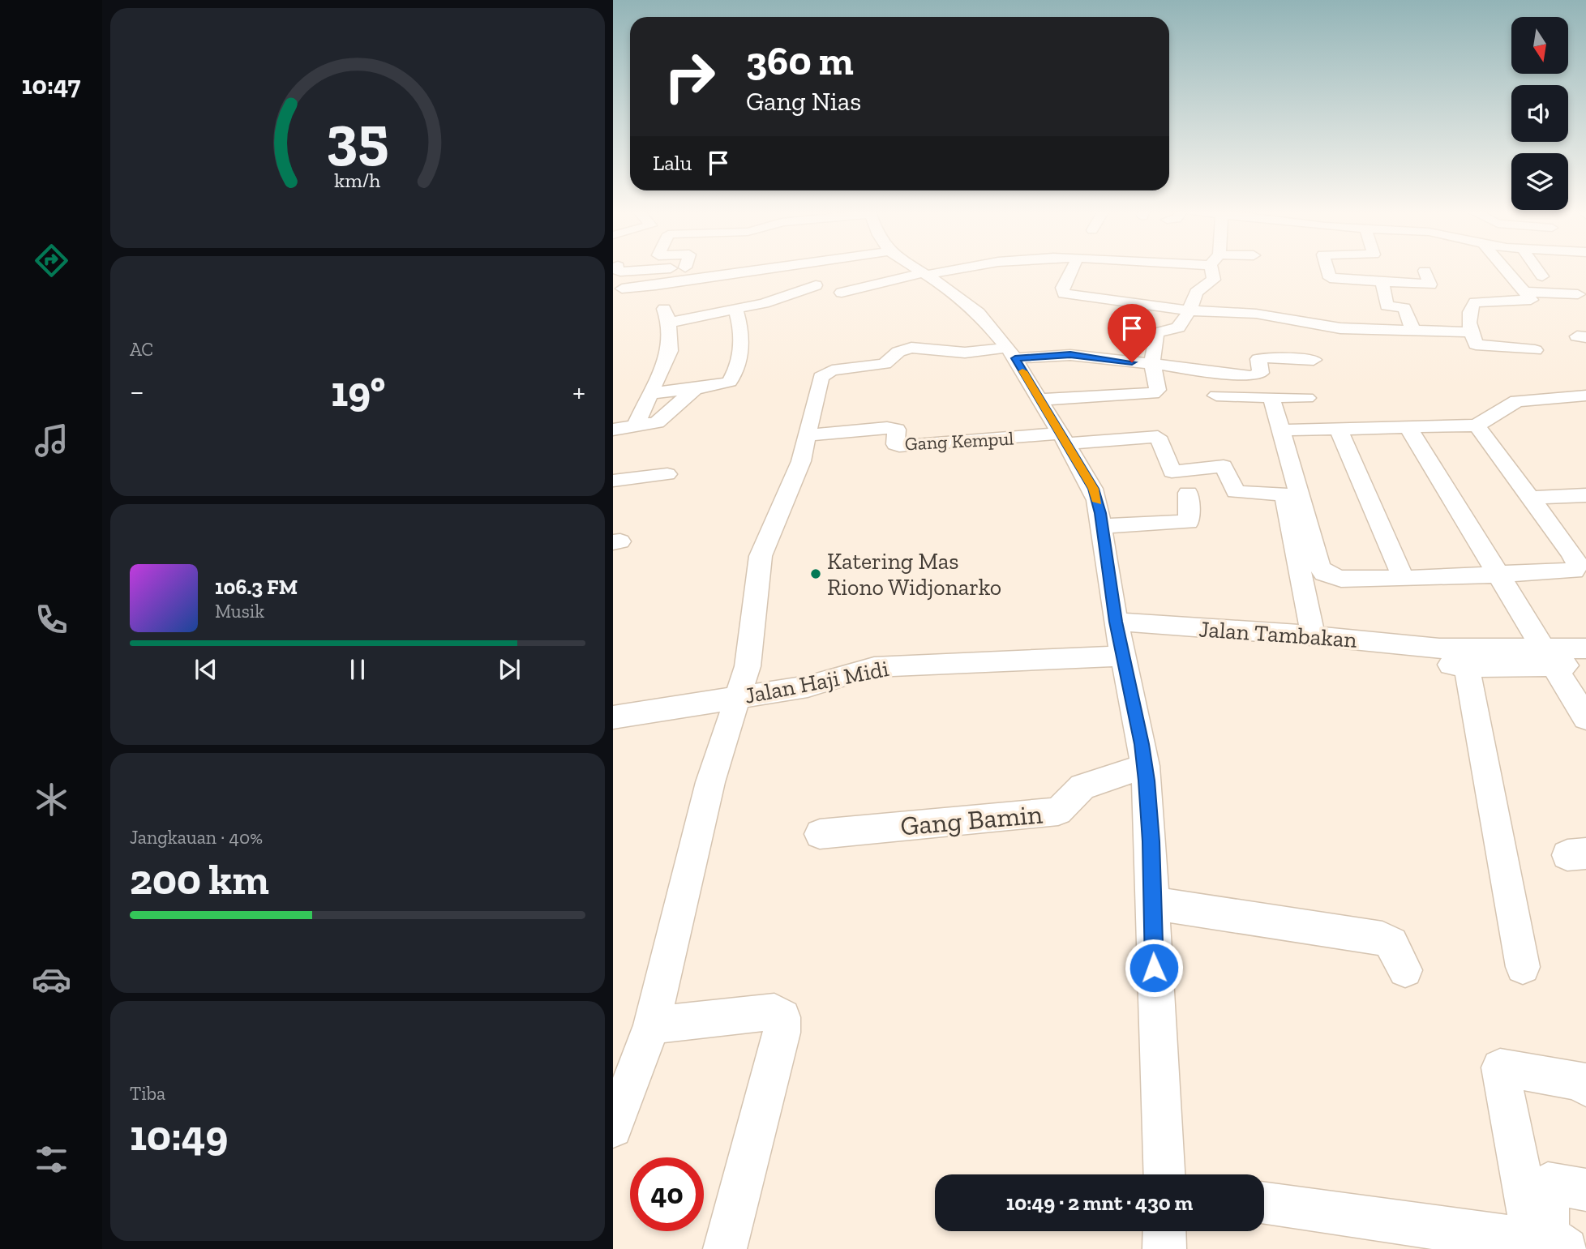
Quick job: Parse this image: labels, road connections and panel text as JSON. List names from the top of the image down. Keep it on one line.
{"streets":{"street":["Gang Kempul","Jalan Tambakan","Jalan Haji Midi","Gang Bamin"]},"places":["Katering Mas Riono Widjonarko"],"north":"bottom","page":{"tabs":"10:47","turn":["360 m","Gang Nias"],"then":"Lalu","tile":["AC",["Jangkauan · 40%","200 km"],["Tiba","10:49"]],"heat":["−","19°","+"],"song":["106.3 FM","Musik"],"limit":"40","trip":"10:49 · 2 mnt · 430 m","gauge":["35","km/h"]}}
